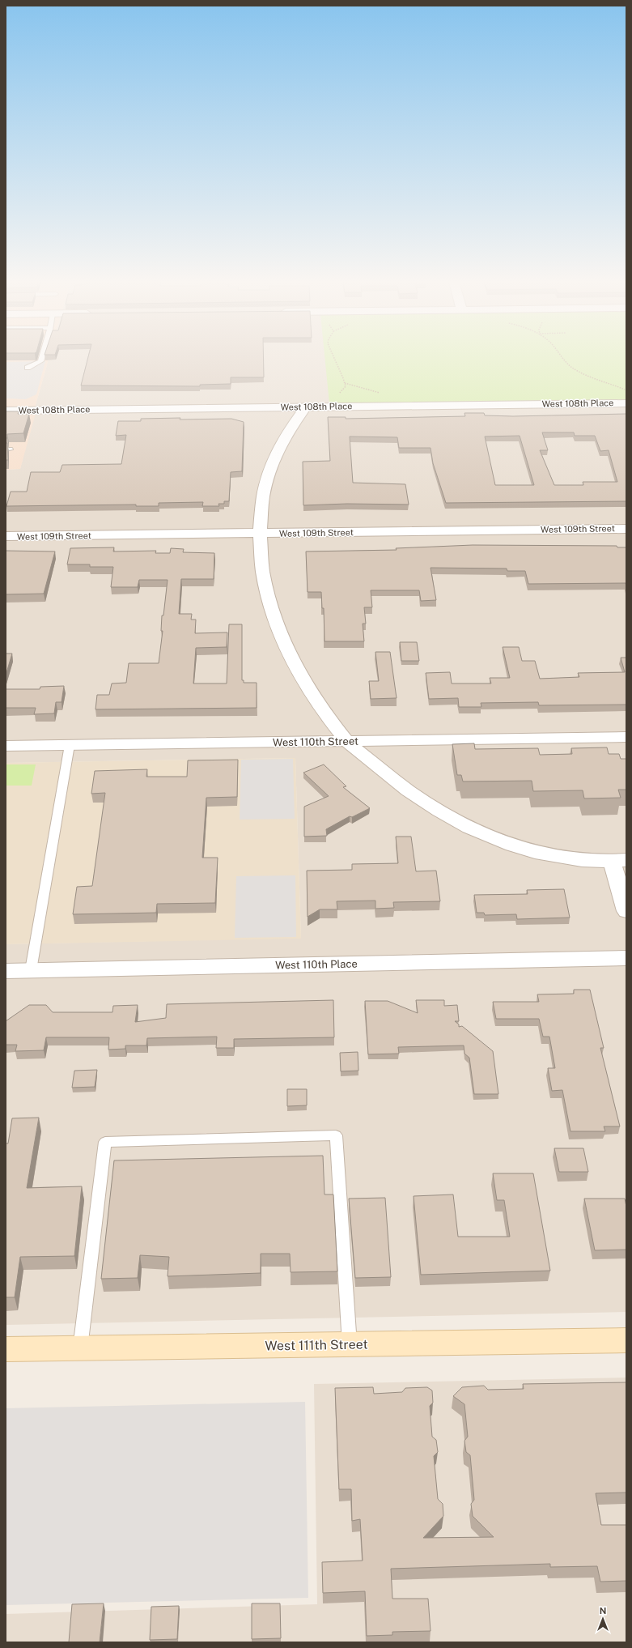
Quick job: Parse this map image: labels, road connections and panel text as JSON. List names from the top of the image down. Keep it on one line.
{"streets":{"main road":["West 111th Street"],"street":["West 108th Place","West 109th Street","West 110th Street","West 110th Place"]},"north":"top"}
